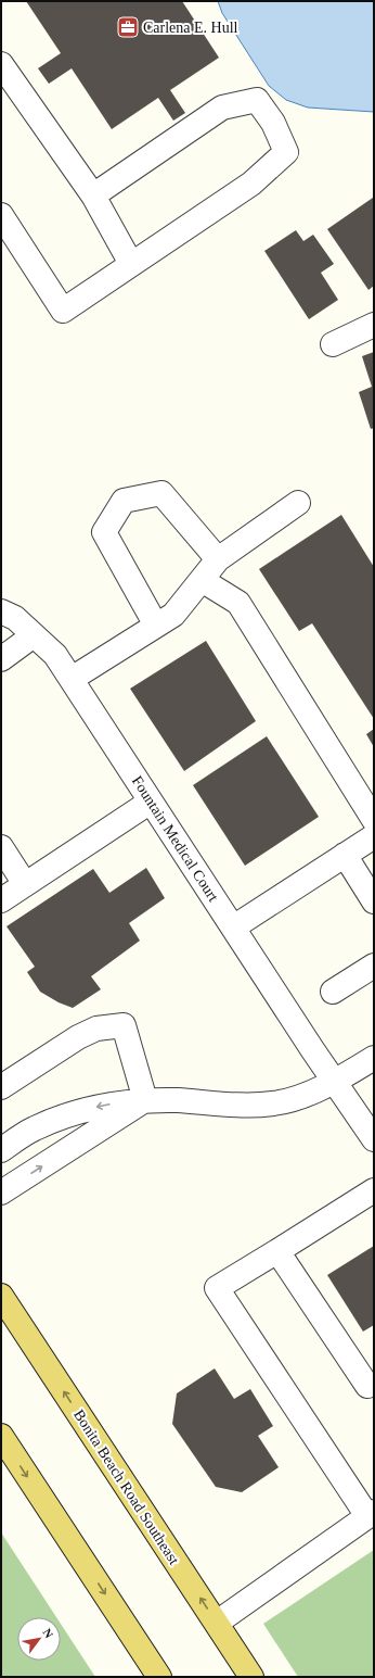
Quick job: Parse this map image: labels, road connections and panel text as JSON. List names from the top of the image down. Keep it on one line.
{"streets":{"main road":["Bonita Beach Road Southeast"],"street":["Fountain Medical Court"]},"places":{"office":["Carlena E. Hull"]},"north":"top right"}
